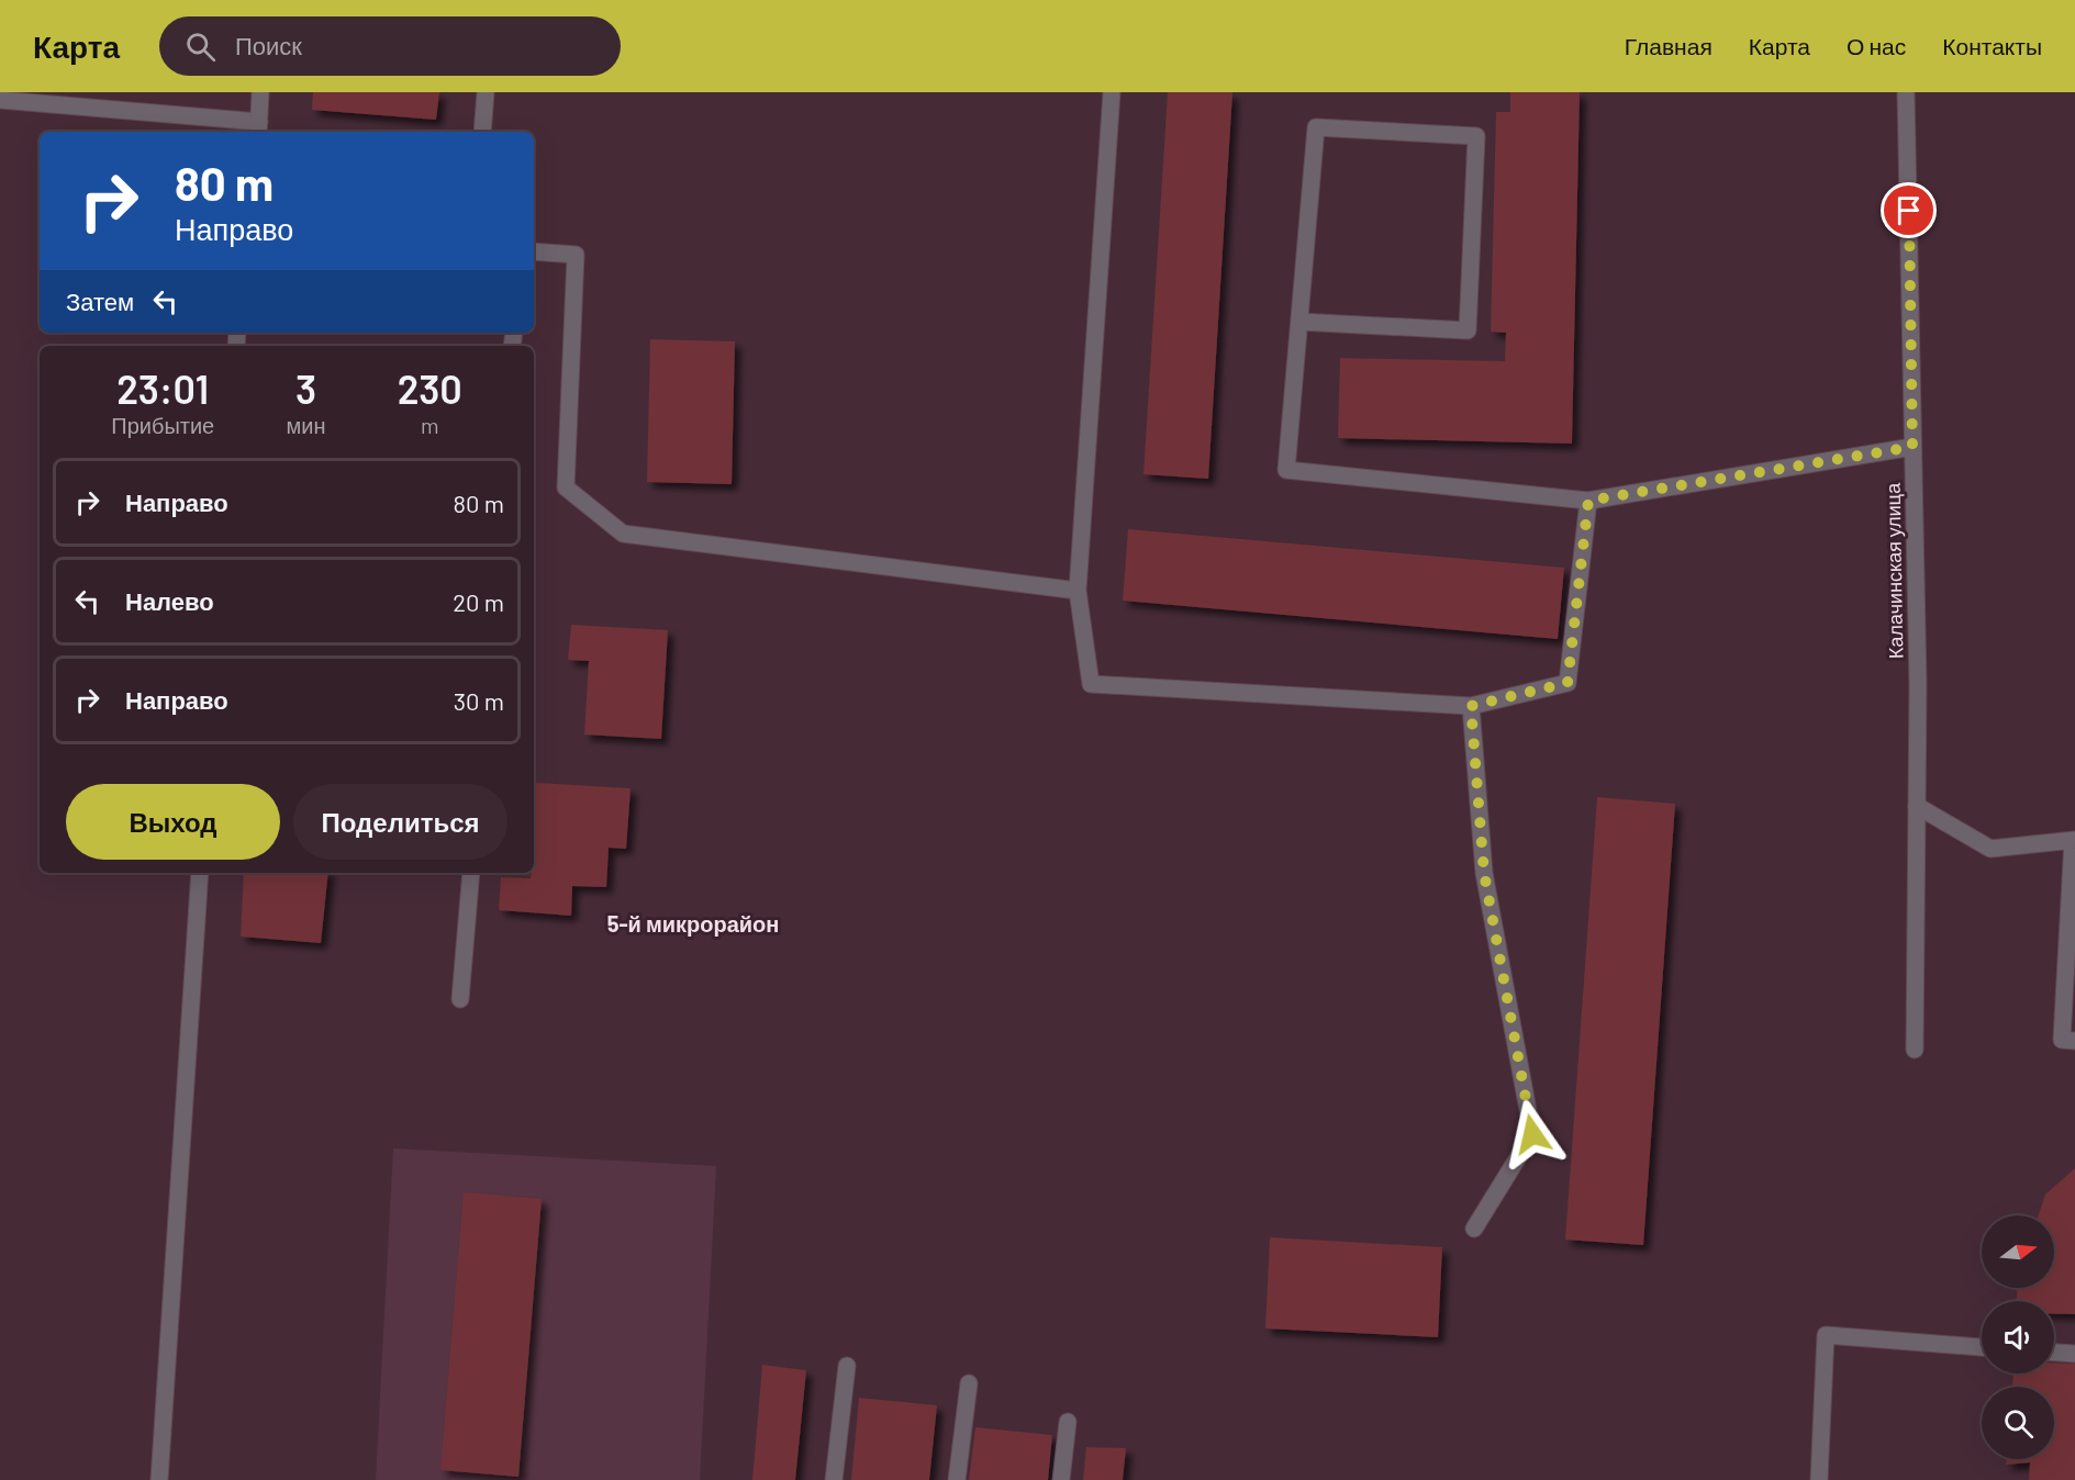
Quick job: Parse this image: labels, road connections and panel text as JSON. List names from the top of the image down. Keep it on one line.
{"streets":{"street":["Калачинская улица"]},"districts":["5-й микрорайон"],"north":"right","page":{"header":"Карта","search":"Поиск","nav":["Главная","Карта","О нас","Контакты"],"turn":["80 m","Направо"],"then":"Затем","eta":["23:01","Прибытие","3","мин","230","m"],"list":[{"name":"Направо","value":"80 m"},{"name":"Налево","value":"20 m"},{"name":"Направо","value":"30 m"}],"buttons":["Выход","Поделиться"]}}
